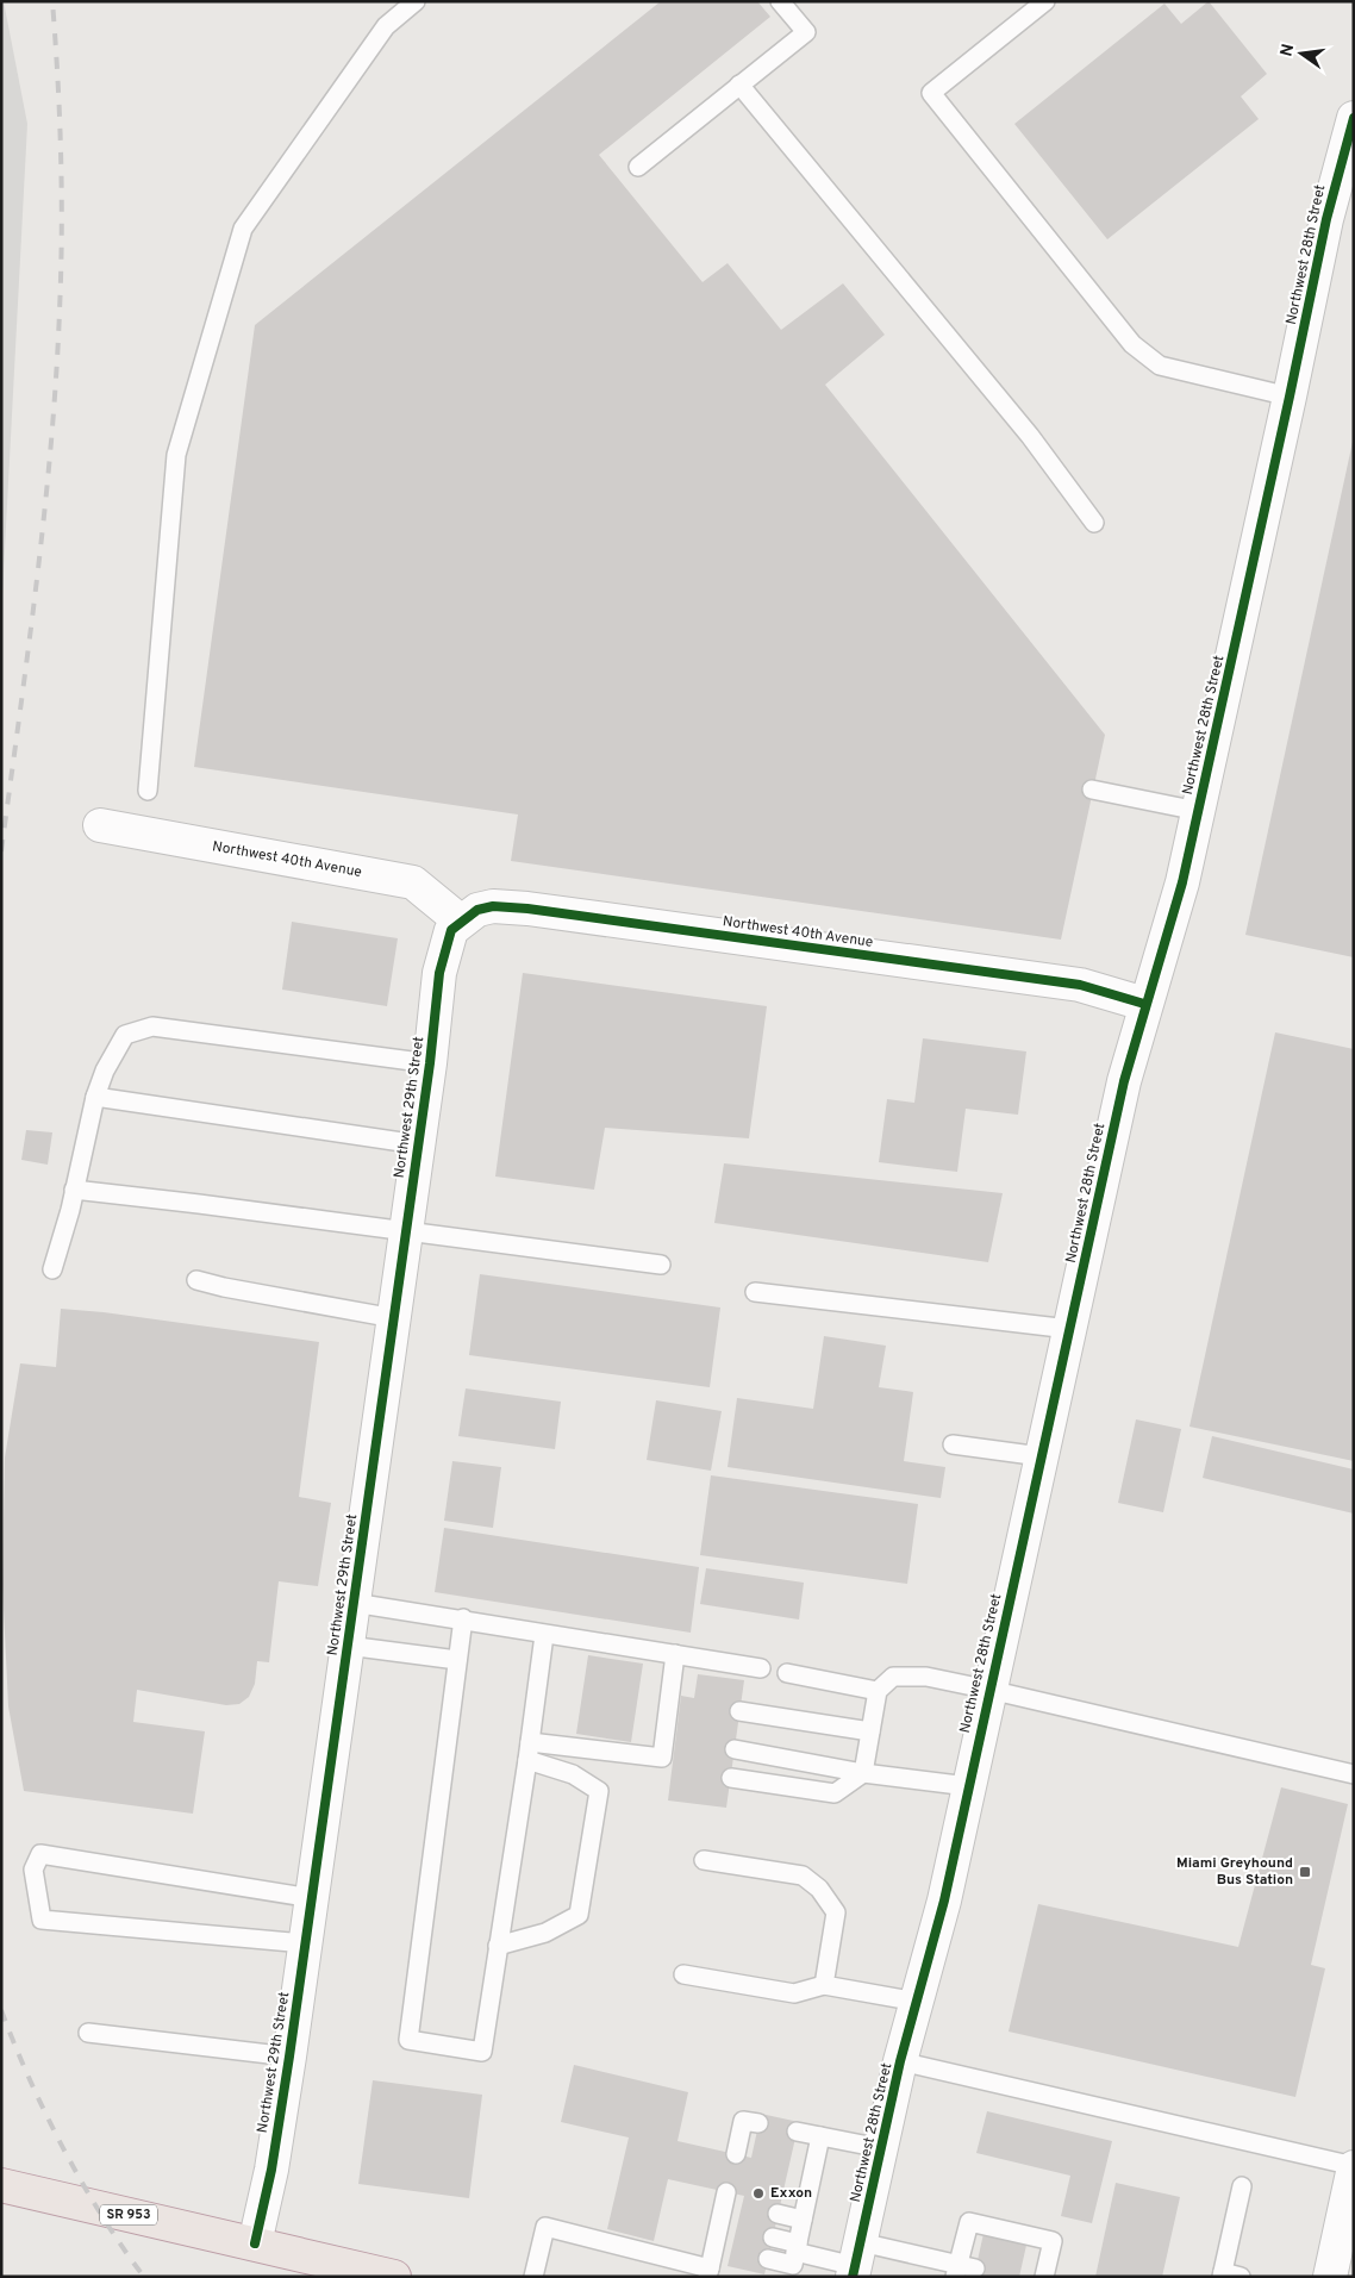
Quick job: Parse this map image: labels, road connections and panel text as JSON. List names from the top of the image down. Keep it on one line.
{"streets":{"highway":["SR 953"],"street":["Northwest 28th Street","Northwest 40th Avenue","Northwest 29th Street"]},"crossings":[["Northwest 28th Street","Northwest 40th Avenue"],["Northwest 40th Avenue","Northwest 29th Street"],["Northwest 29th Street","SR 953"]],"places":{"transit":["Miami Greyhound Bus Station"],"other":["Exxon"]},"north":"left"}
